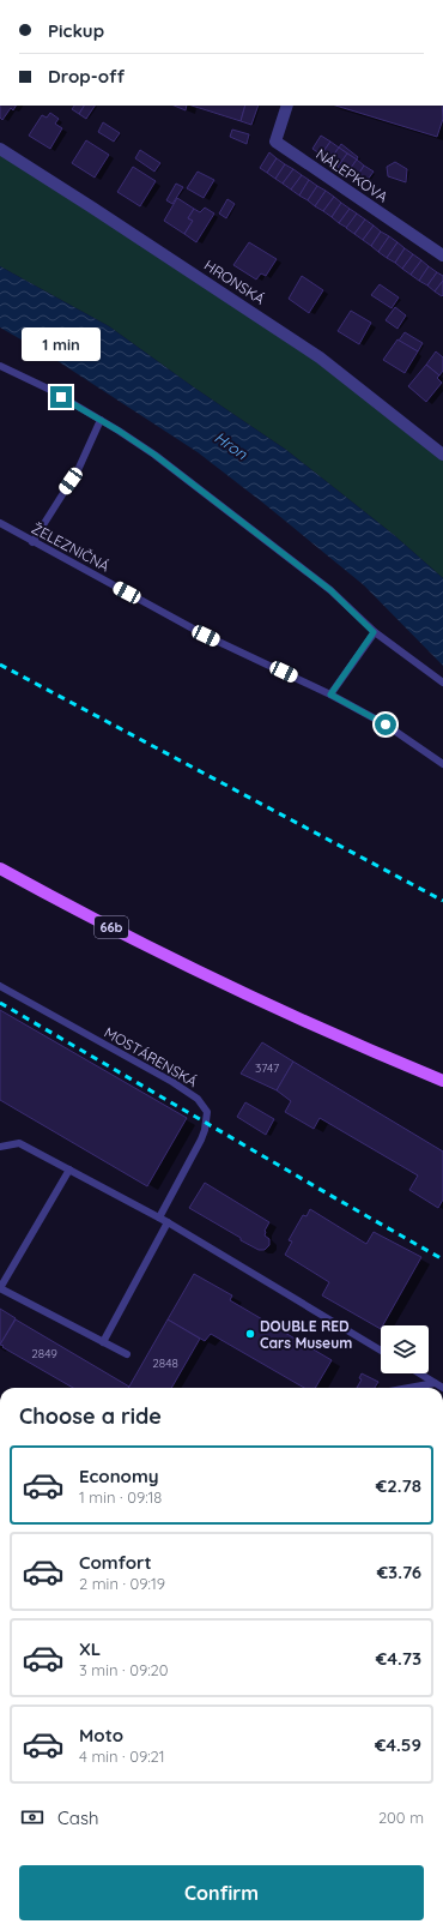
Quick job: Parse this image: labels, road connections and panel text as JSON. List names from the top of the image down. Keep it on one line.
{"streets":{"main road":["66b"],"street":["NÁLEPKOVA","HRONSKÁ"],"lane":["ŽELEZNIČNÁ","MOSTÁRENSKÁ"]},"water":["Hron"],"places":["DOUBLE RED Cars Museum"],"house_numbers":["3747","2849","2848"],"page":{"banner":["Pickup","Drop-off"],"bubble":"1 min","heading":"Choose a ride","list":[{"name":"Economy","note":"1 min · 09:18","value":"€2.78"},{"name":"Comfort","note":"2 min · 09:19","value":"€3.76"},{"name":"XL","note":"3 min · 09:20","value":"€4.73"},{"name":"Moto","note":"4 min · 09:21","value":"€4.59"}],"pay":["Cash","200 m"],"buttons":"Confirm"}}
